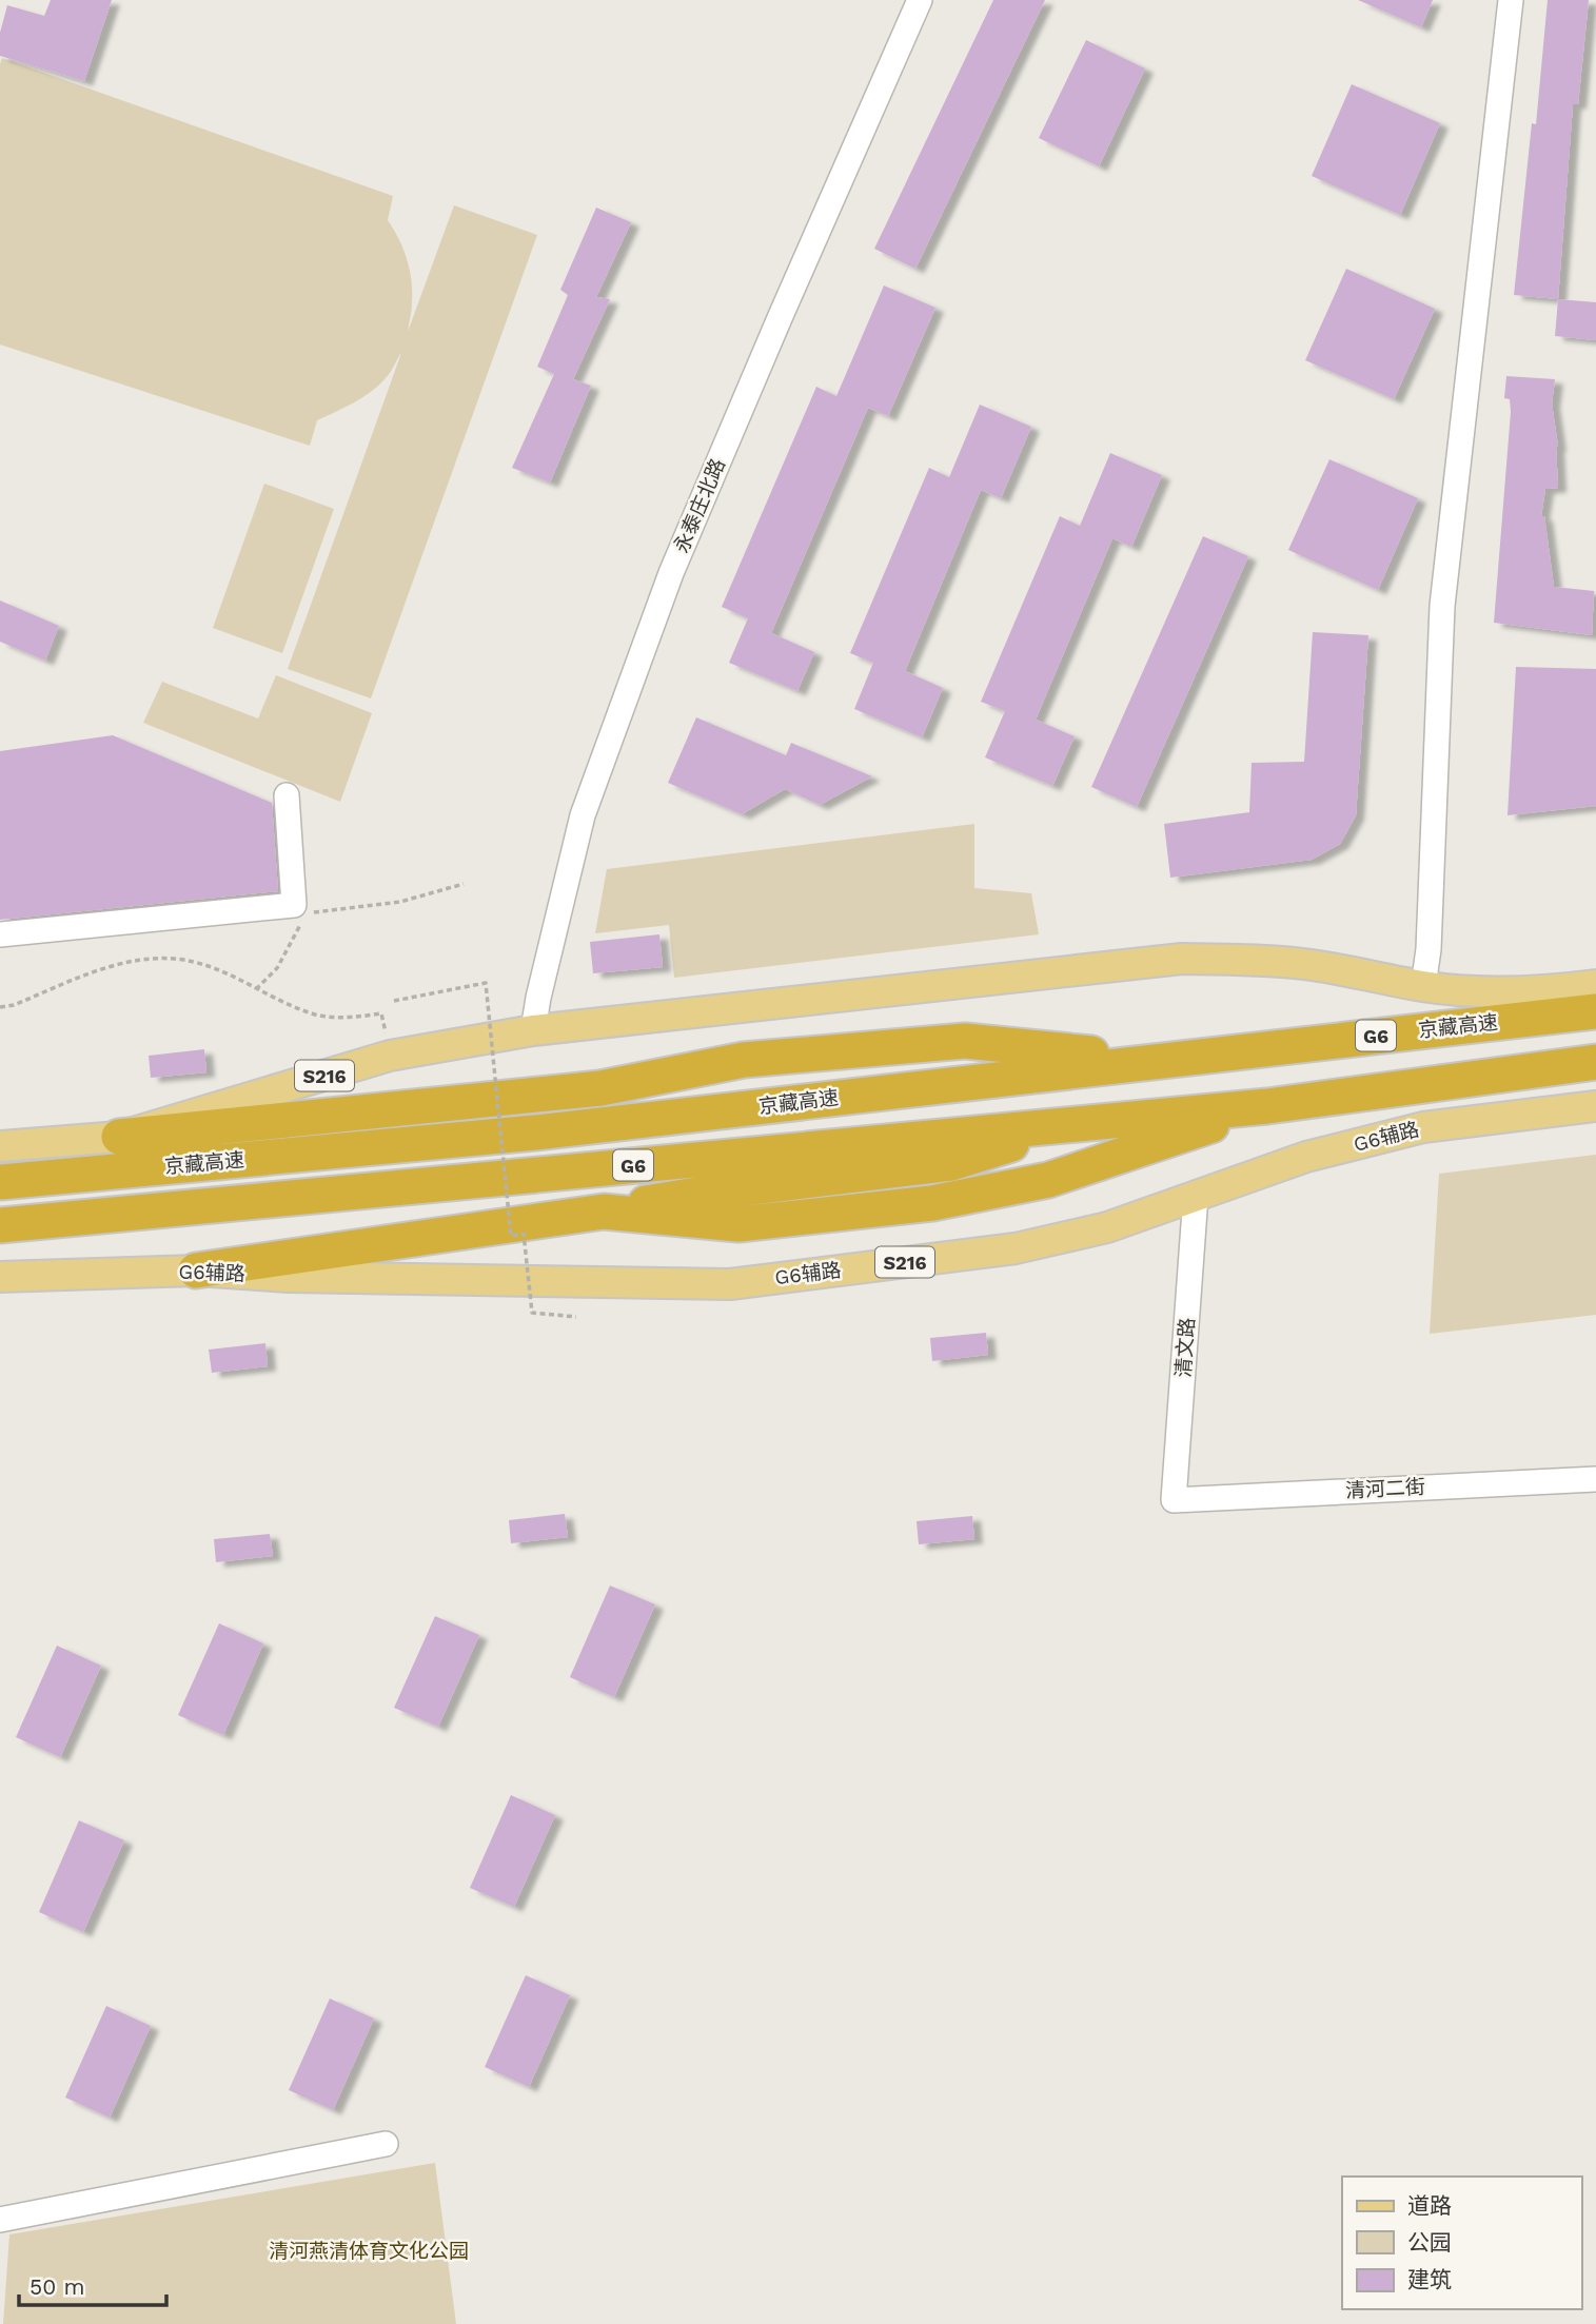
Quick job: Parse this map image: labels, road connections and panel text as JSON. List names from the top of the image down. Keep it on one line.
{"streets":{"highway":["京藏高速","G6"],"main road":["S216","G6辅路"],"street":["永泰庄北路","清文路","清河二街"]},"crossings":[["永泰庄北路","S216"],["G6辅路","清文路"],["清文路","清河二街"]],"parks":["清河燕清体育文化公园"],"legend":["道路","公园","建筑"],"scale_bar":"50 m"}
